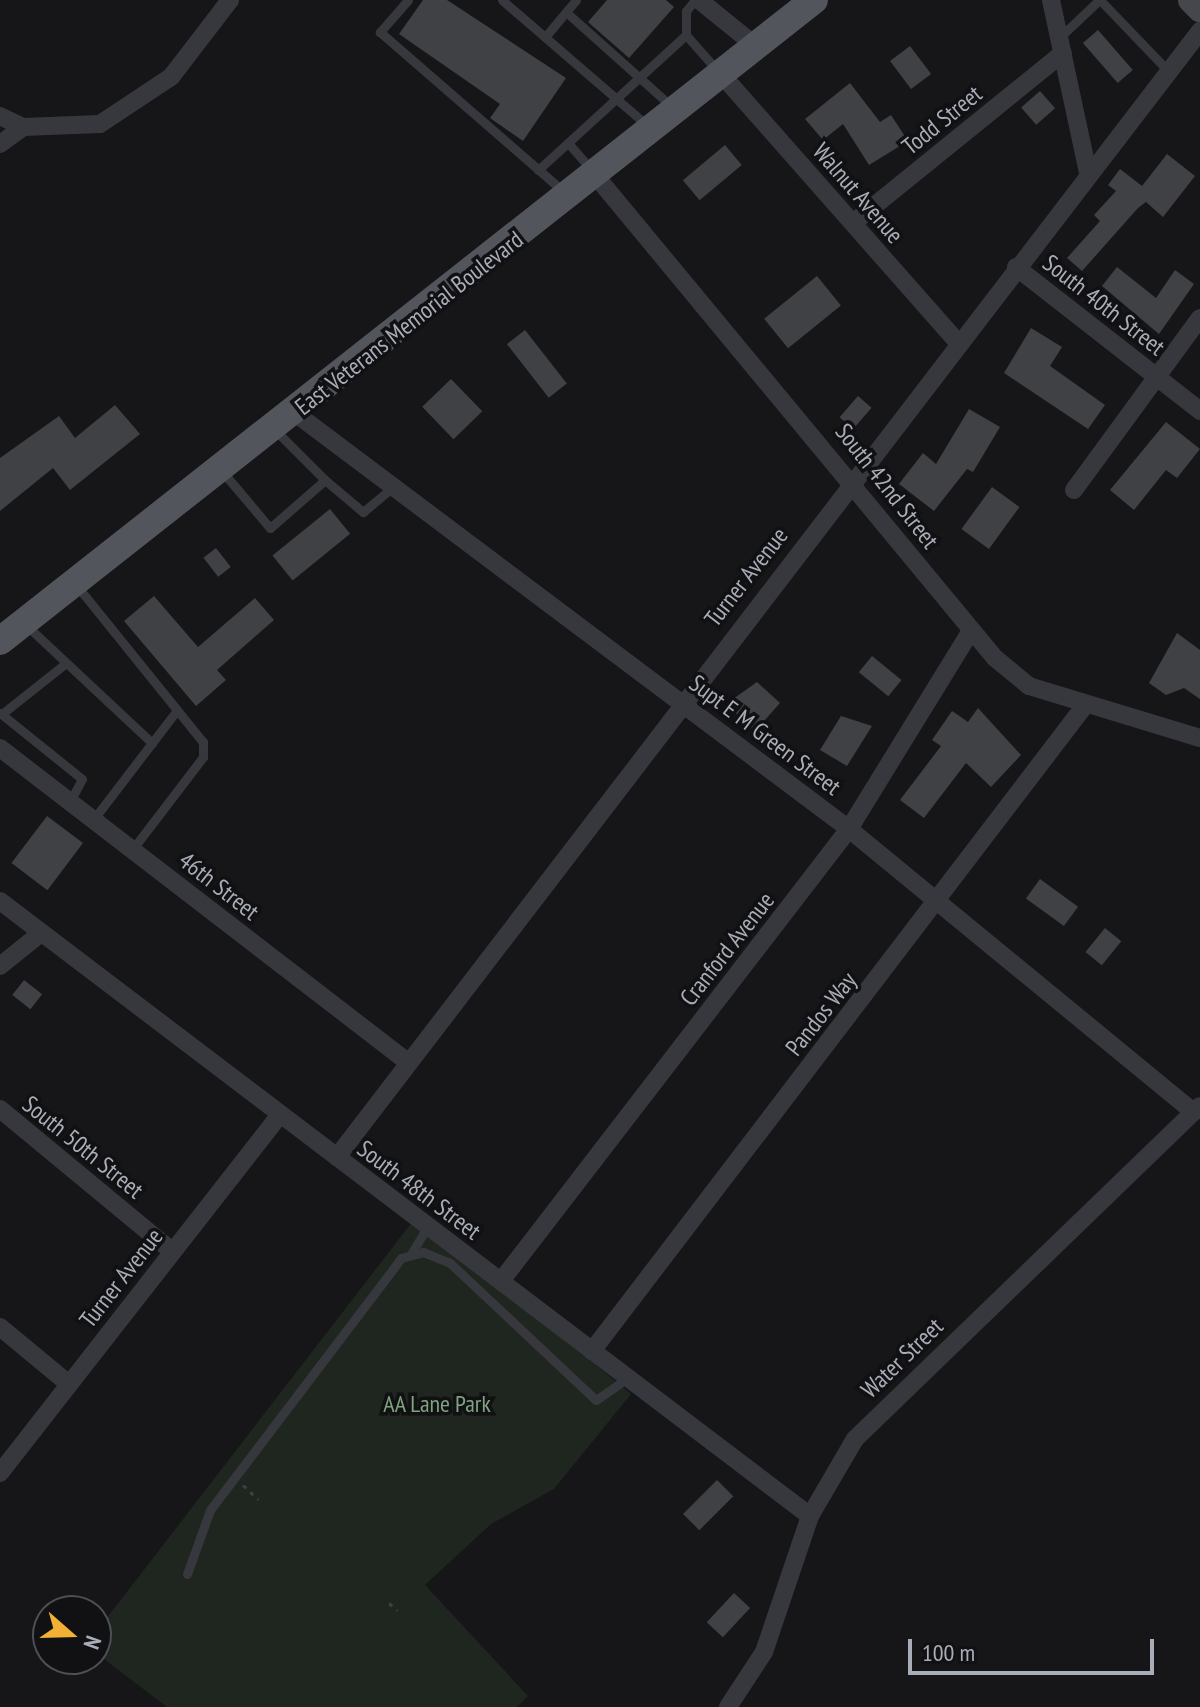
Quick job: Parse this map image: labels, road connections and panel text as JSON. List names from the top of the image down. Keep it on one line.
{"streets":{"main road":["East Veterans Memorial Boulevard"],"street":["Todd Street","Walnut Avenue","South 40th Street","South 42nd Street","Turner Avenue","Supt E M Green Street","46th Street","Cranford Avenue","Pandos Way","South 50th Street","South 48th Street","Water Street"]},"crossings":[["Todd Street","Walnut Avenue"],["Walnut Avenue","East Veterans Memorial Boulevard"],["Walnut Avenue","Turner Avenue"],["South 40th Street","Turner Avenue"],["East Veterans Memorial Boulevard","South 42nd Street"],["East Veterans Memorial Boulevard","Supt E M Green Street"],["South 42nd Street","Turner Avenue"],["South 42nd Street","Cranford Avenue"],["South 42nd Street","Pandos Way"],["Turner Avenue","Supt E M Green Street"],["Turner Avenue","46th Street"],["Turner Avenue","South 50th Street"],["Turner Avenue","South 48th Street"],["Supt E M Green Street","Cranford Avenue"],["Supt E M Green Street","Pandos Way"],["Supt E M Green Street","Water Street"],["Cranford Avenue","South 48th Street"],["Pandos Way","South 48th Street"],["South 48th Street","Water Street"]],"parks":["AA Lane Park"],"scale_bar":"100 m","north":"right"}
